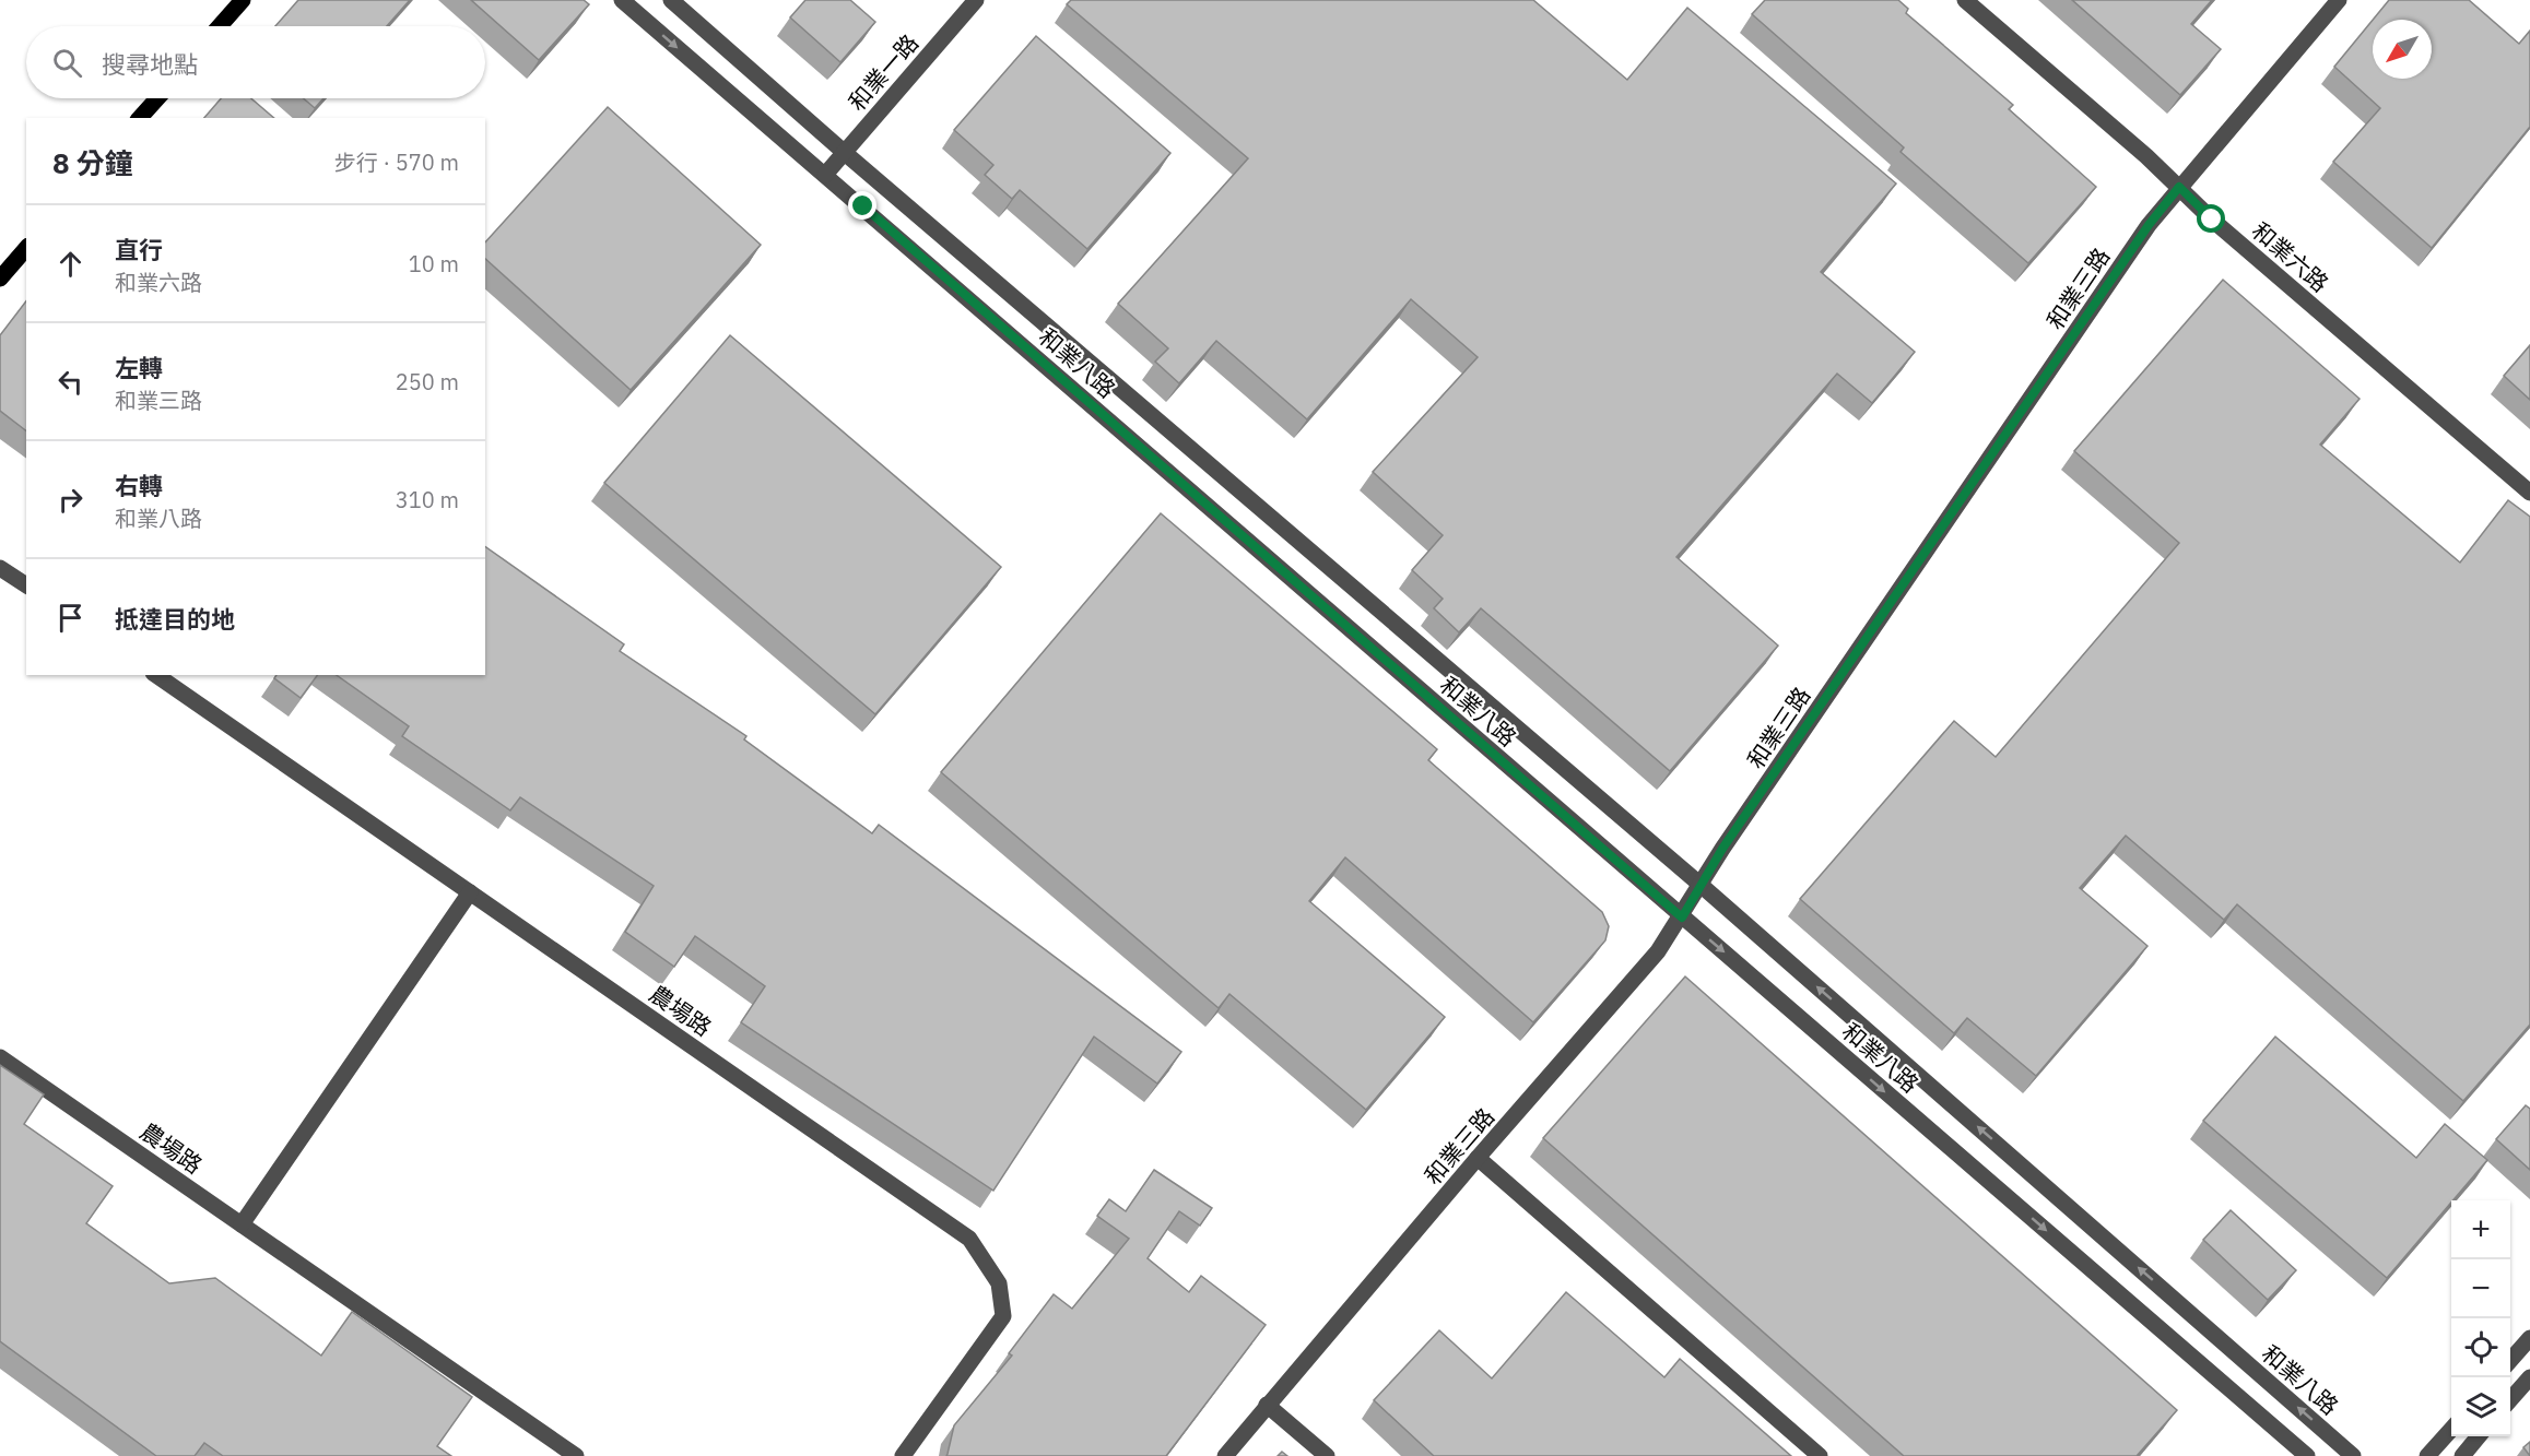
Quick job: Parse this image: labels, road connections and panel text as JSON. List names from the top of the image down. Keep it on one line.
{"streets":{"street":["和業一路","和業六路","和業三路","和業八路","農場路"]},"crossings":[["和業一路","和業八路"],["和業六路","和業三路"],["和業三路","和業八路"]],"north":"bottom left","page":{"search":"搜尋地點","heading":["8 分鐘","步行 · 570 m"],"list":[["直行","和業六路","10 m"],["左轉","和業三路","250 m"],["右轉","和業八路","310 m"],"抵達目的地"],"map_buttons":["+","−"]}}
